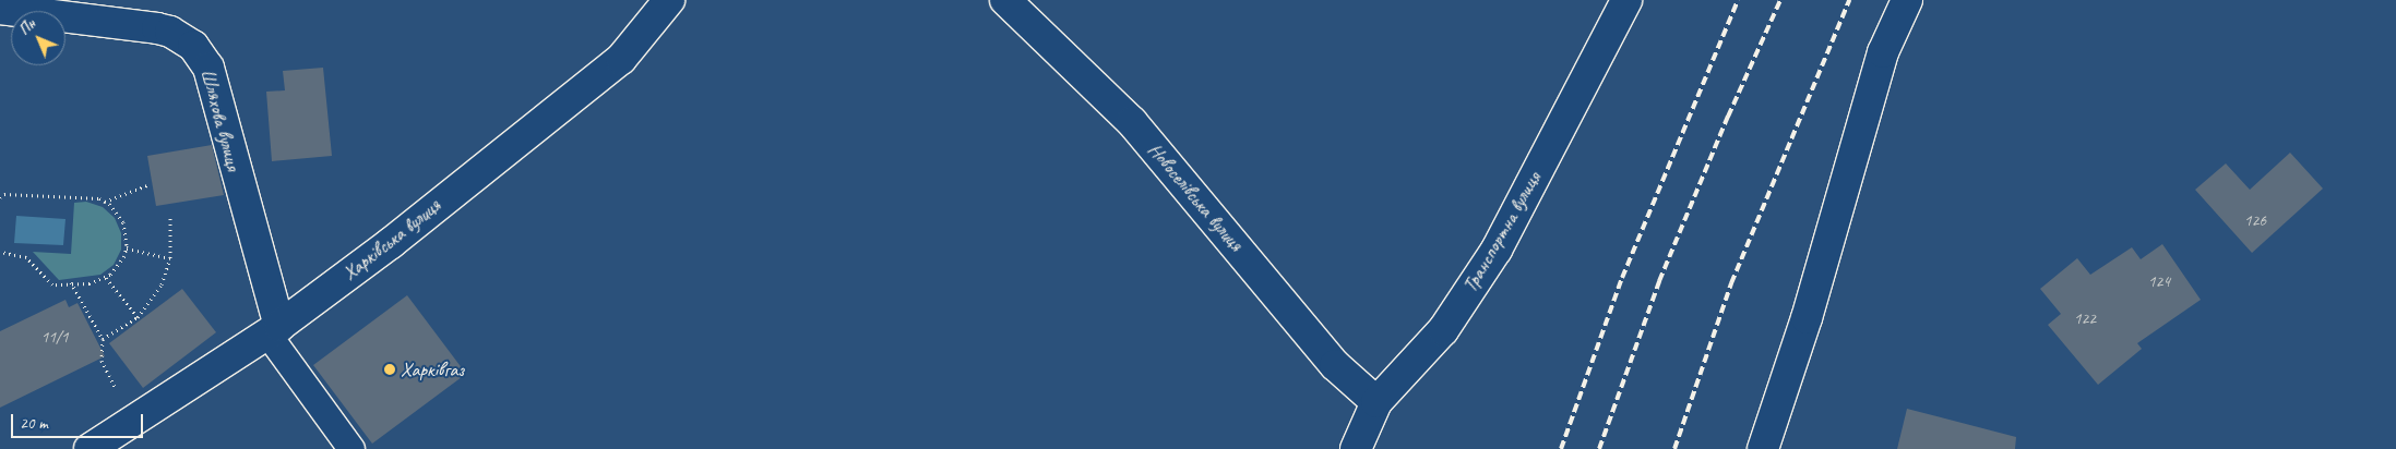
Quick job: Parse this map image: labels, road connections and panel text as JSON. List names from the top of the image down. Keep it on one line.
{"streets":{"street":["Шляхова вулиця","Новоселівська вулиця","Транспортна вулиця","Харківська вулиця"]},"crossings":[["Шляхова вулиця","Харківська вулиця"],["Новоселівська вулиця","Транспортна вулиця"]],"places":["Харківгаз"],"house_numbers":["126","124","122","11/1"],"scale_bar":"20 m","north":"top left"}
